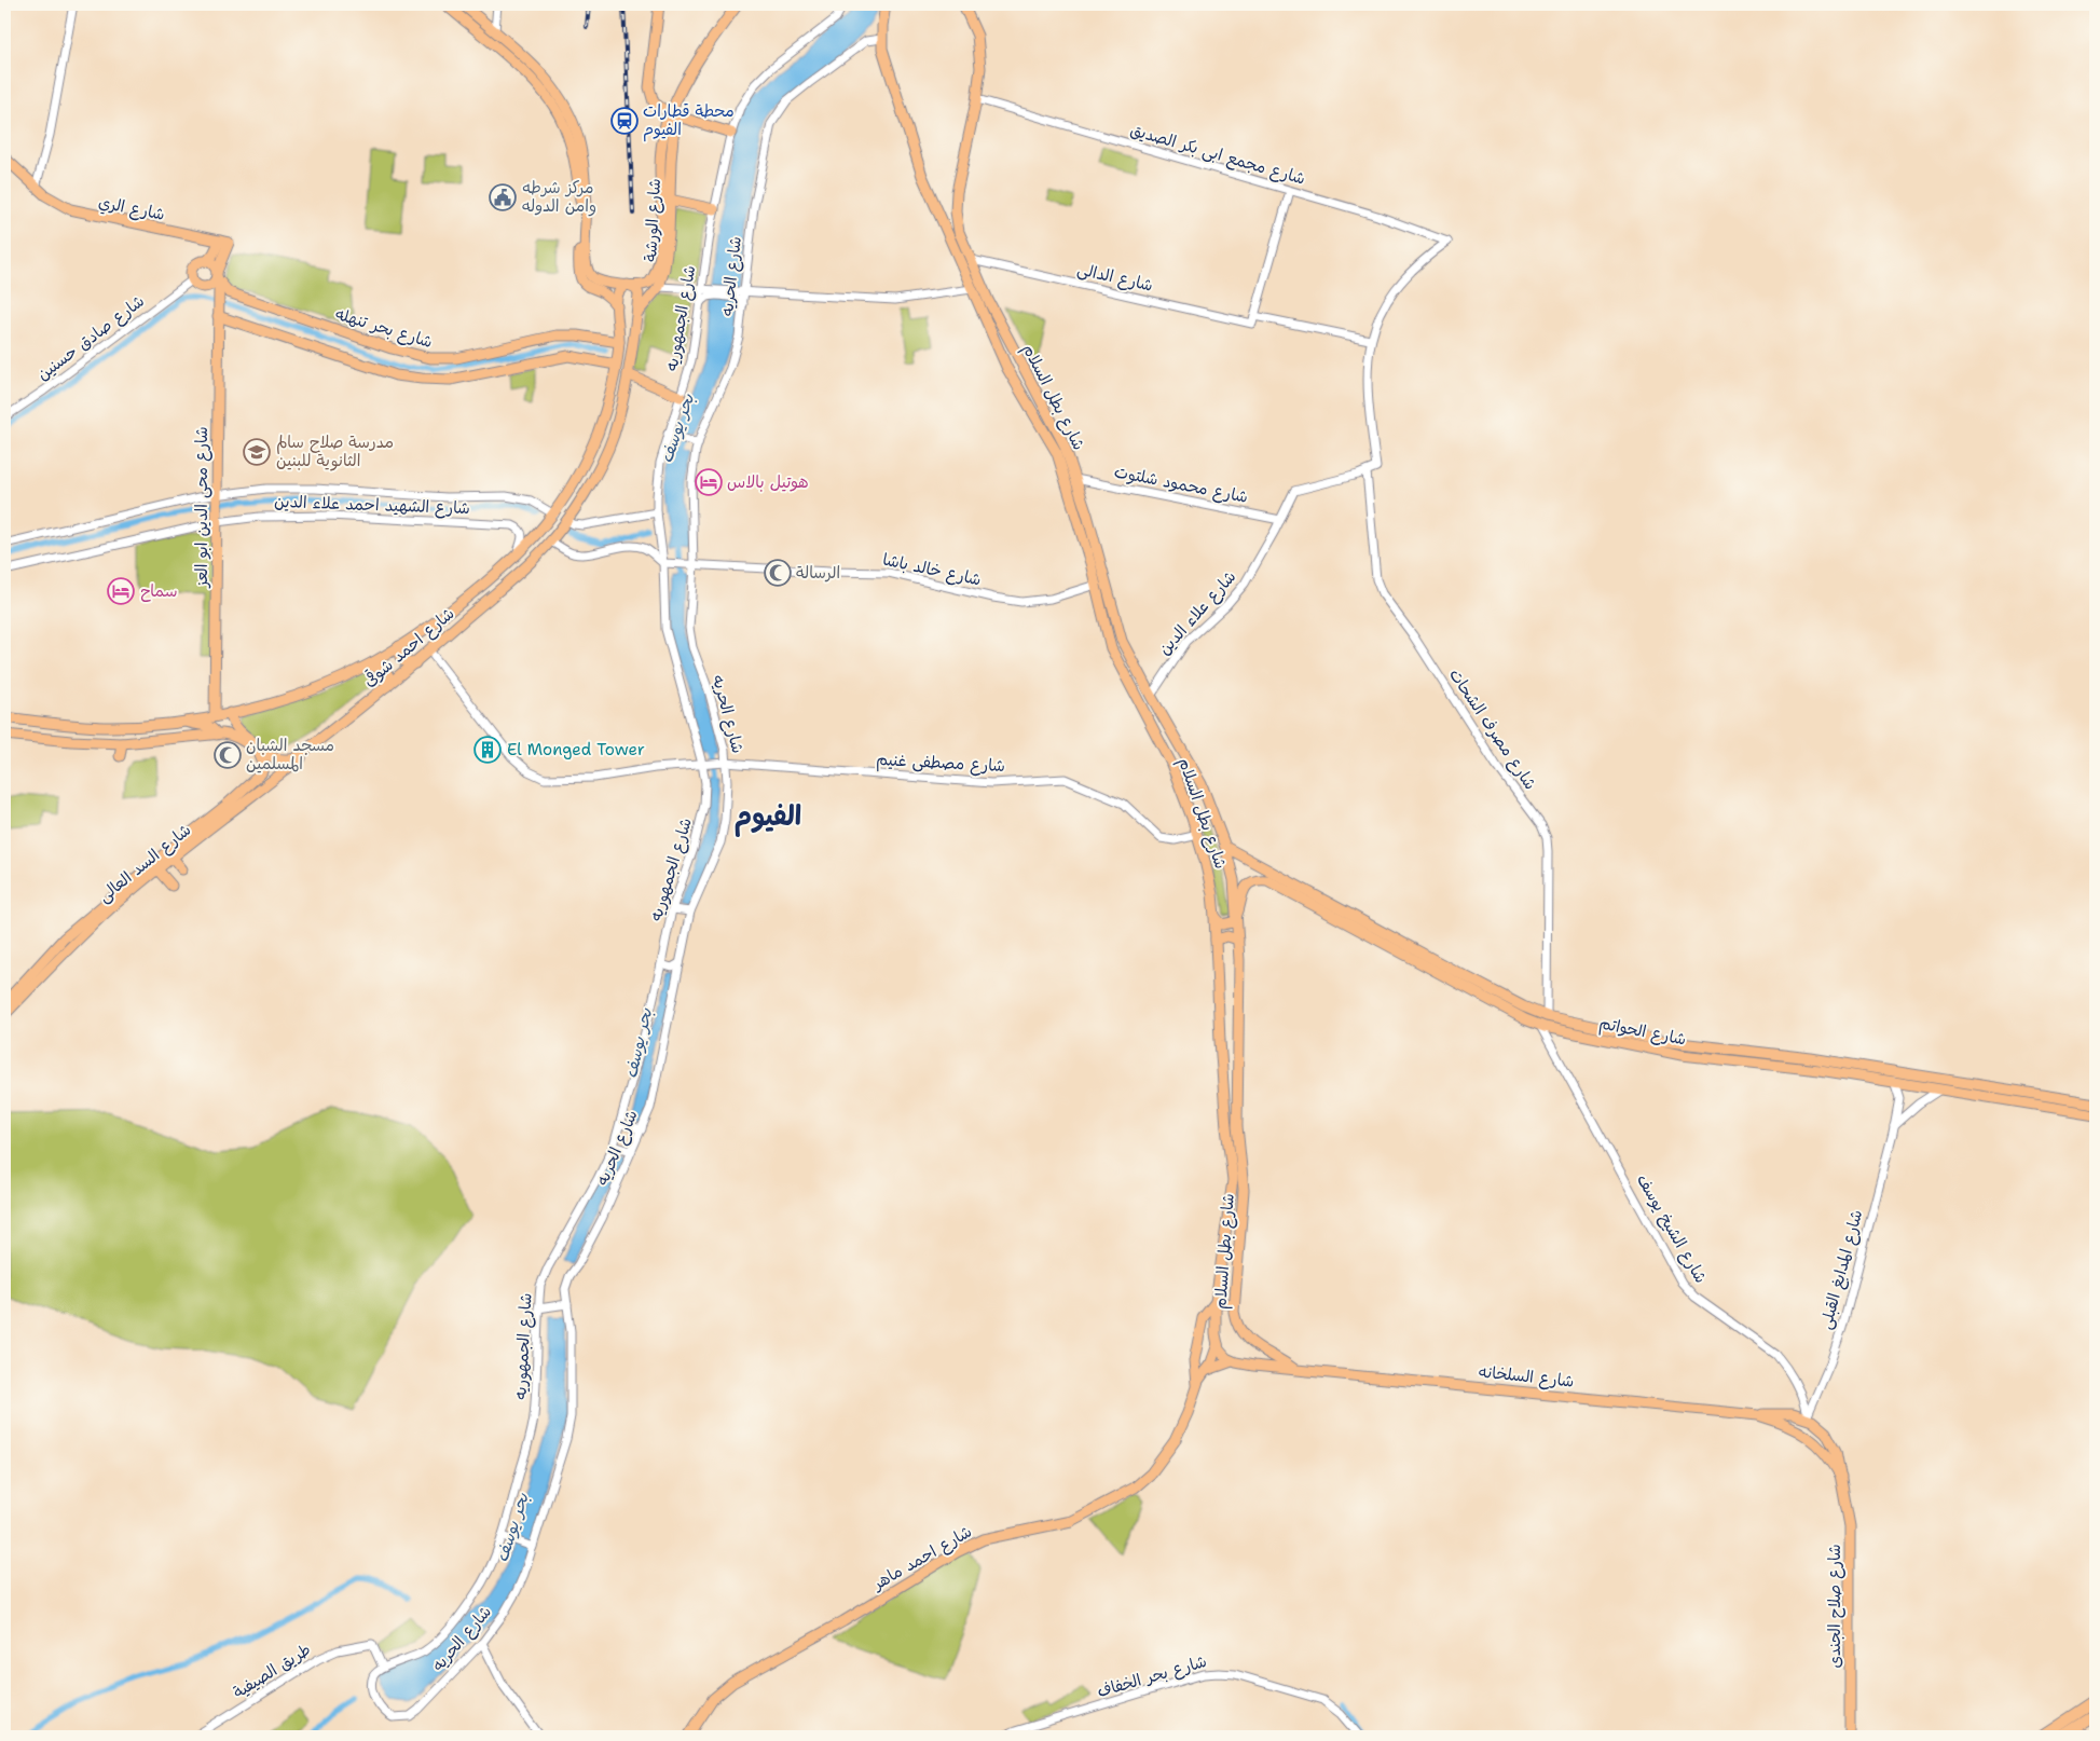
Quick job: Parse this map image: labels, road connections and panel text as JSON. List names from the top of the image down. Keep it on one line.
{"streets":{"main road":["شارع الري","شارع الورشة","شارع بحر تنهله","شارع بطل السلام","شارع محى الدين ابو العز","شارع احمد شوقى","شارع السد العالى","شارع الحواتم","شارع السلخانه","شارع احمد ماهر","شارع صلاح الجندى"],"street":["شارع مجمع ابى بكر الصديق","شارع الحريه","شارع الدالى","شارع الجمهوريه","شارع صادق حسنين","شارع محمود شلتوت","شارع الشهيد احمد علاء الدين","شارع خالد باشا","شارع علاء الدين","شارع مصرف الشحات","شارع مصطفى غنيم","شارع الشيخ يوسف","شارع المدابغ القبلى","طريق الصيفية","شارع بحر الخفاف"]},"crossings":[["شارع مجمع ابى بكر الصديق","شارع الدالى"],["شارع مجمع ابى بكر الصديق","شارع بطل السلام"],["شارع الورشة","شارع احمد شوقى"],["شارع الحريه","شارع الجمهوريه"],["شارع الحريه","شارع بطل السلام"],["شارع الحريه","شارع خالد باشا"],["شارع الحريه","شارع مصطفى غنيم"],["شارع الحريه","طريق الصيفية"],["شارع الدالى","شارع بطل السلام"],["شارع الجمهوريه","شارع خالد باشا"],["شارع الجمهوريه","طريق الصيفية"],["شارع بحر تنهله","شارع احمد شوقى"],["شارع صادق حسنين","شارع محى الدين ابو العز"],["شارع بطل السلام","شارع محمود شلتوت"],["شارع بطل السلام","شارع خالد باشا"],["شارع بطل السلام","شارع علاء الدين"],["شارع بطل السلام","شارع مصطفى غنيم"],["شارع بطل السلام","شارع الحواتم"],["شارع بطل السلام","شارع السلخانه"],["شارع بطل السلام","شارع احمد ماهر"],["شارع محمود شلتوت","شارع علاء الدين"],["شارع الشهيد احمد علاء الدين","شارع محى الدين ابو العز"],["شارع الشهيد احمد علاء الدين","شارع احمد شوقى"],["شارع محى الدين ابو العز","شارع احمد شوقى"],["شارع علاء الدين","شارع مصرف الشحات"],["شارع احمد شوقى","شارع السد العالى"],["شارع مصرف الشحات","شارع الحواتم"],["شارع الحواتم","شارع الشيخ يوسف"],["شارع الحواتم","شارع المدابغ القبلى"],["شارع الشيخ يوسف","شارع المدابغ القبلى"],["شارع الشيخ يوسف","شارع صلاح الجندى"],["شارع المدابغ القبلى","شارع صلاح الجندى"],["شارع السلخانه","شارع صلاح الجندى"]],"districts":["الفيوم"],"water":["بحر يوسف"],"places":{"station":["محطة قطارات الفيوم"],"public building":["مركز شرطه وامن الدوله"],"school or university":["مدرسة صلاح سالم الثانوية للبنين"],"hotel":["هوتيل بالاس","سماح"],"mosque":["الرسالة","مسجد الشبان المسلمين"],"building":["El Monged Tower"]}}
